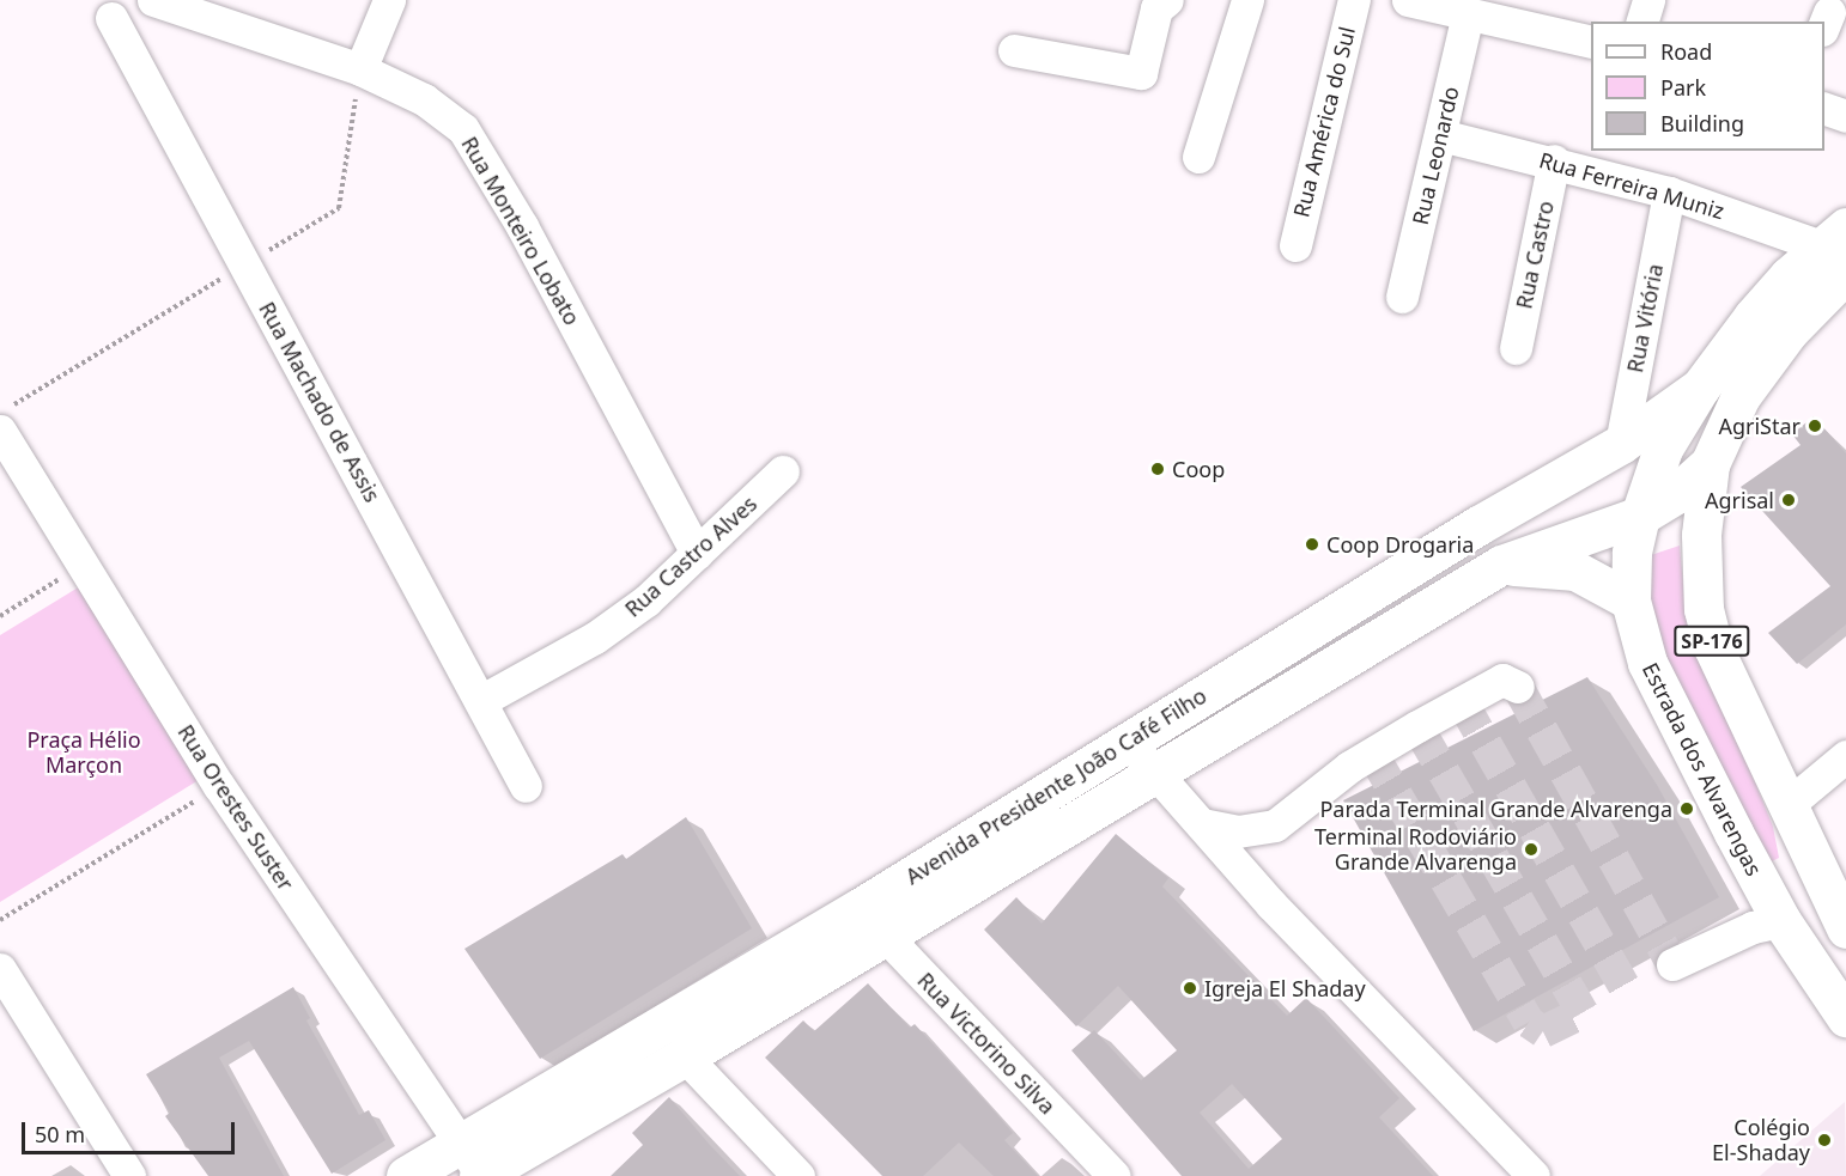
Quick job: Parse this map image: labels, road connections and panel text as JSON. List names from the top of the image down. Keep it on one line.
{"streets":{"main road":["SP-176","Estrada dos Alvarengas","Avenida Presidente João Café Filho"],"street":["Rua América do Sul","Rua Leonardo","Rua Ferreira Muniz","Rua Monteiro Lobato","Rua Castro","Rua Vitória","Rua Machado de Assis","Rua Castro Alves","Rua Orestes Suster","Rua Victorino Silva"]},"crossings":[["Rua Leonardo","Rua Ferreira Muniz"],["Rua Ferreira Muniz","Rua Castro"],["Rua Ferreira Muniz","Rua Vitória"],["Rua Ferreira Muniz","SP-176"],["Rua Ferreira Muniz","Estrada dos Alvarengas"],["Rua Monteiro Lobato","Rua Castro Alves"],["Rua Vitória","Avenida Presidente João Café Filho"],["Rua Machado de Assis","Rua Castro Alves"],["SP-176","Estrada dos Alvarengas"],["SP-176","Avenida Presidente João Café Filho"],["Estrada dos Alvarengas","Avenida Presidente João Café Filho"],["Avenida Presidente João Café Filho","Rua Orestes Suster"],["Avenida Presidente João Café Filho","Rua Victorino Silva"]],"parks":["Praça Hélio Marçon"],"places":["AgriStar","Coop","Agrisal","Coop Drogaria","Parada Terminal Grande Alvarenga","Terminal Rodoviário Grande Alvarenga","Igreja El Shaday","Colégio El-Shaday"],"legend":["Road","Park","Building"],"scale_bar":"50 m"}
